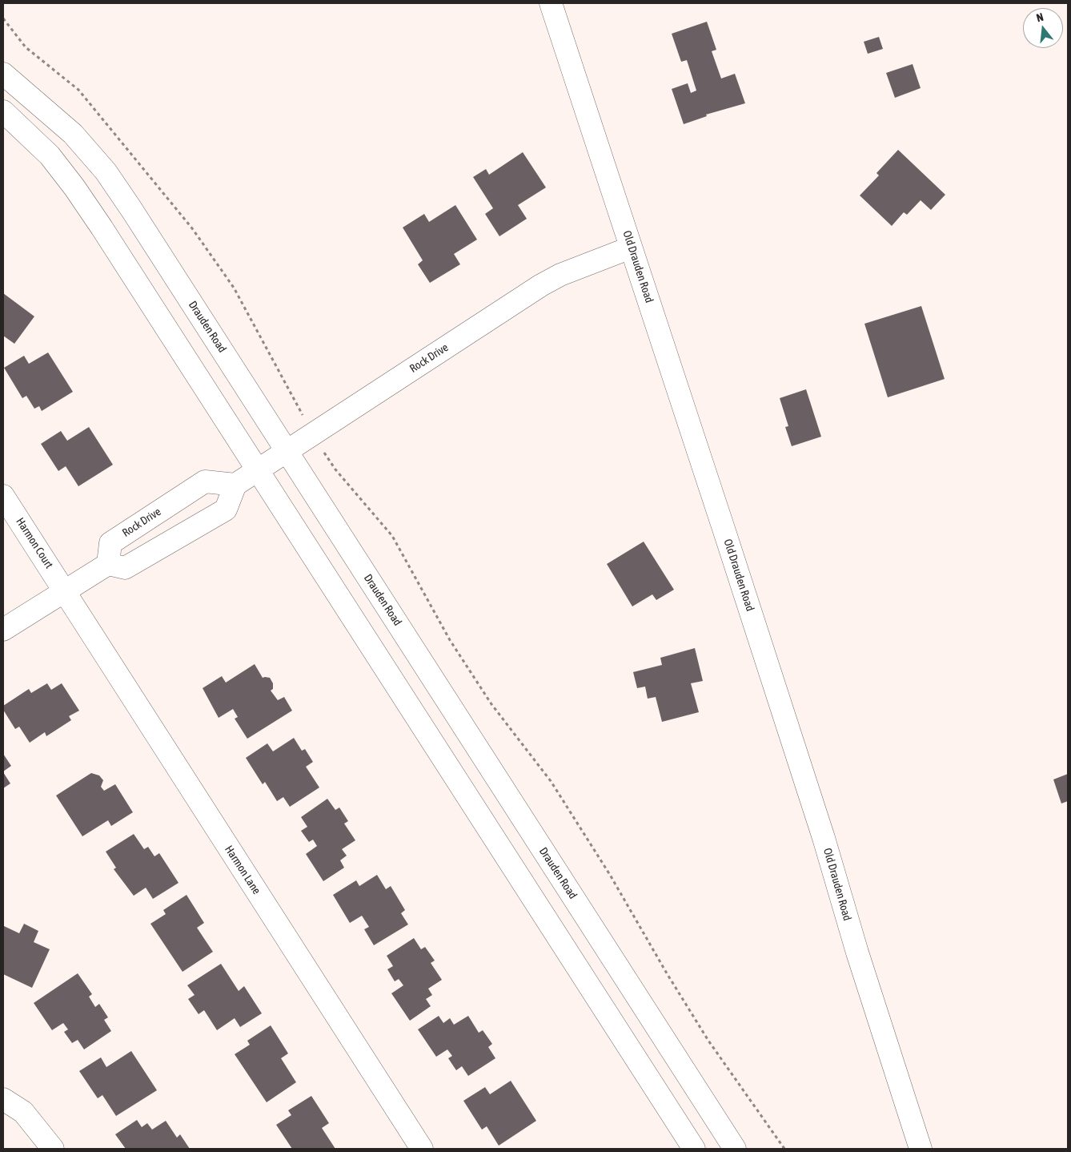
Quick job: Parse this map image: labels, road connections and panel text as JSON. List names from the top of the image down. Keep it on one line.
{"streets":{"street":["Old Drauden Road","Drauden Road","Rock Drive","Harmon Court","Harmon Lane"]},"crossings":[["Old Drauden Road","Rock Drive"],["Drauden Road","Rock Drive"],["Harmon Court","Harmon Lane"]],"north":"top"}
